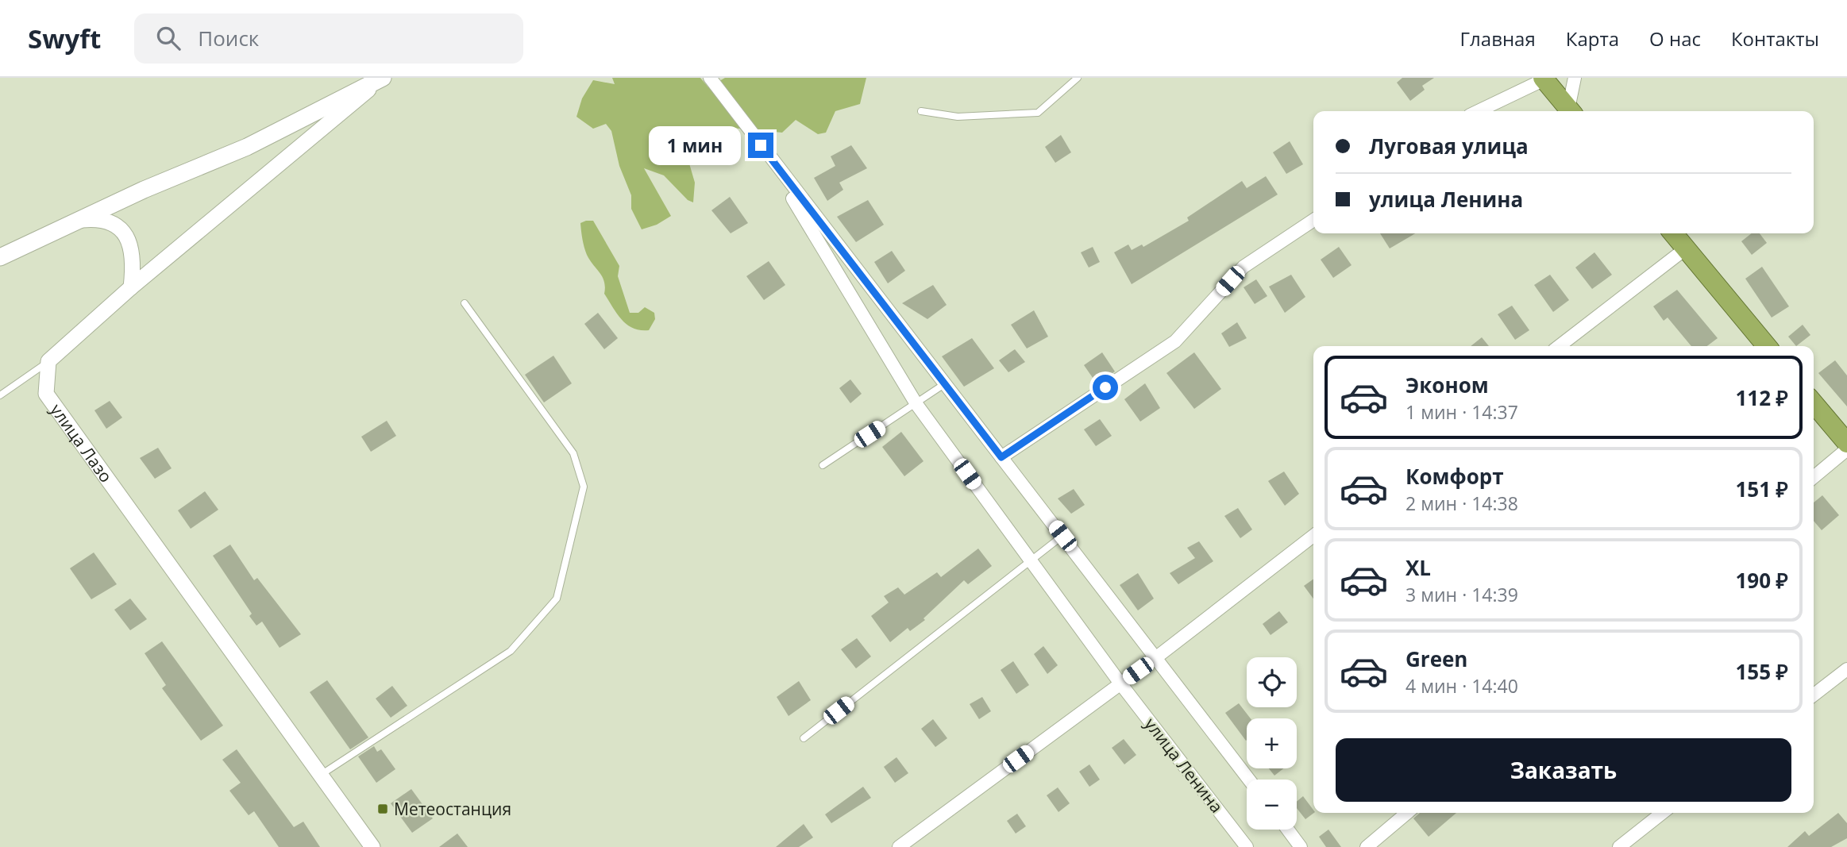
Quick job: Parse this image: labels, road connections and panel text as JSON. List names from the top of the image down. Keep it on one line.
{"streets":{"street":["улица Лазо","улица Ленина"]},"places":{"transit":["Метеостанция"]},"page":{"header":"Swyft","search":"Поиск","nav":["Главная","Карта","О нас","Контакты"],"banner":["Луговая улица","улица Ленина"],"bubble":"1 мин","list":[{"name":"Эконом","note":"1 мин · 14:37","value":"112 ₽"},{"name":"Комфорт","note":"2 мин · 14:38","value":"151 ₽"},{"name":"XL","note":"3 мин · 14:39","value":"190 ₽"},{"name":"Green","note":"4 мин · 14:40","value":"155 ₽"}],"map_buttons":["+","−"],"buttons":"Заказать"}}
